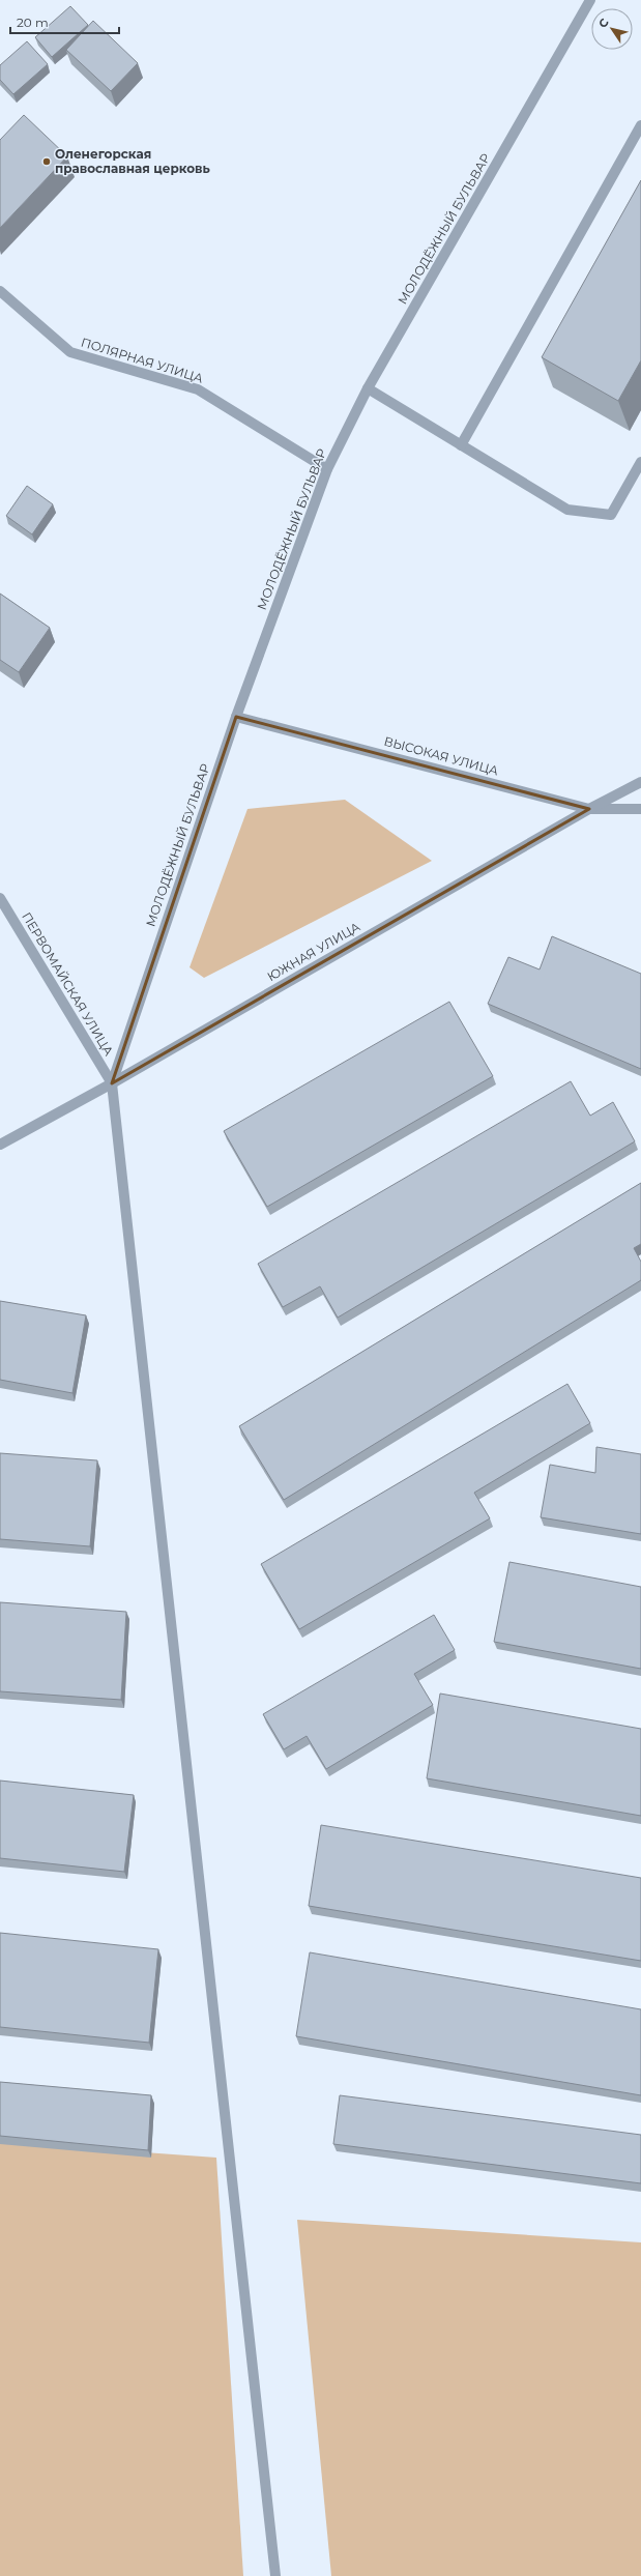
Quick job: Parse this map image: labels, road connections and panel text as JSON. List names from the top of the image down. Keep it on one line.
{"streets":{"street":["МОЛОДЁЖНЫЙ БУЛЬВАР","ПОЛЯРНАЯ УЛИЦА","ВЫСОКАЯ УЛИЦА","ЮЖНАЯ УЛИЦА","ПЕРВОМАЙСКАЯ УЛИЦА"]},"crossings":[["МОЛОДЁЖНЫЙ БУЛЬВАР","ПОЛЯРНАЯ УЛИЦА"],["МОЛОДЁЖНЫЙ БУЛЬВАР","ВЫСОКАЯ УЛИЦА"],["МОЛОДЁЖНЫЙ БУЛЬВАР","ЮЖНАЯ УЛИЦА"],["МОЛОДЁЖНЫЙ БУЛЬВАР","ПЕРВОМАЙСКАЯ УЛИЦА"],["ВЫСОКАЯ УЛИЦА","ЮЖНАЯ УЛИЦА"],["ЮЖНАЯ УЛИЦА","ПЕРВОМАЙСКАЯ УЛИЦА"]],"places":["Оленегорская православная церковь"],"scale_bar":"20 m","north":"top left"}
